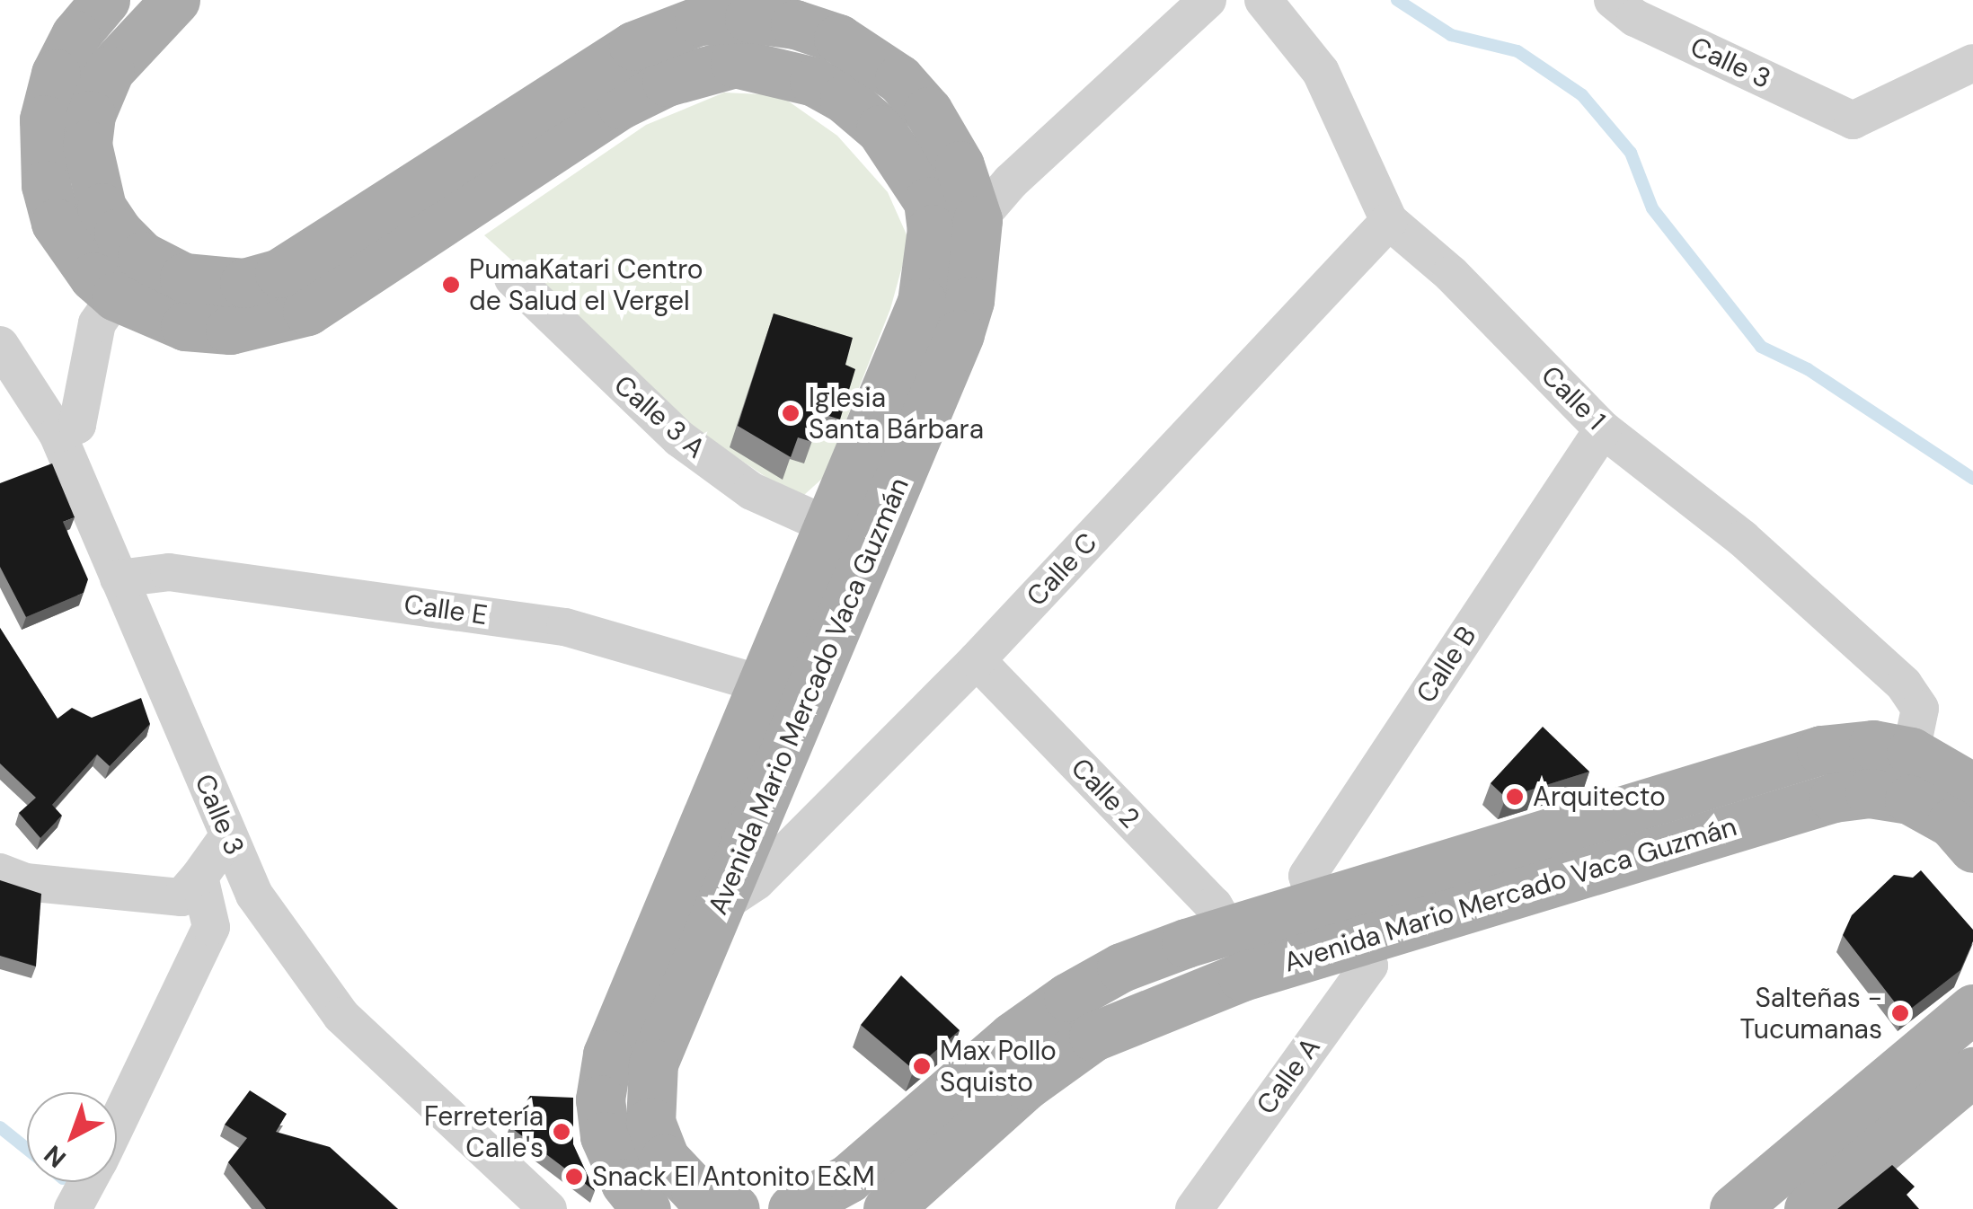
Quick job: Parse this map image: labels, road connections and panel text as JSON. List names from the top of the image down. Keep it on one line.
{"streets":{"main road":["Avenida Mario Mercado Vaca Guzmán"],"street":["Calle 3","Calle 1","Calle 3 A","Calle C","Calle E","Calle B","Calle 2","Calle A"]},"crossings":[["Calle 3","Calle E"],["Calle 1","Calle C"],["Calle 1","Calle B"],["Calle 1","Avenida Mario Mercado Vaca Guzmán"],["Calle 3 A","Avenida Mario Mercado Vaca Guzmán"],["Calle C","Avenida Mario Mercado Vaca Guzmán"],["Calle C","Calle 2"],["Calle E","Avenida Mario Mercado Vaca Guzmán"],["Calle B","Avenida Mario Mercado Vaca Guzmán"],["Avenida Mario Mercado Vaca Guzmán","Calle 2"],["Avenida Mario Mercado Vaca Guzmán","Calle A"]],"places":["PumaKatari Centro de Salud el Vergel","Iglesia Santa Bárbara","Arquitecto","Salteñas - Tucumanas","Max Pollo Squisto","Ferretería Calle's","Snack El Antonito E&M"],"north":"bottom left"}
